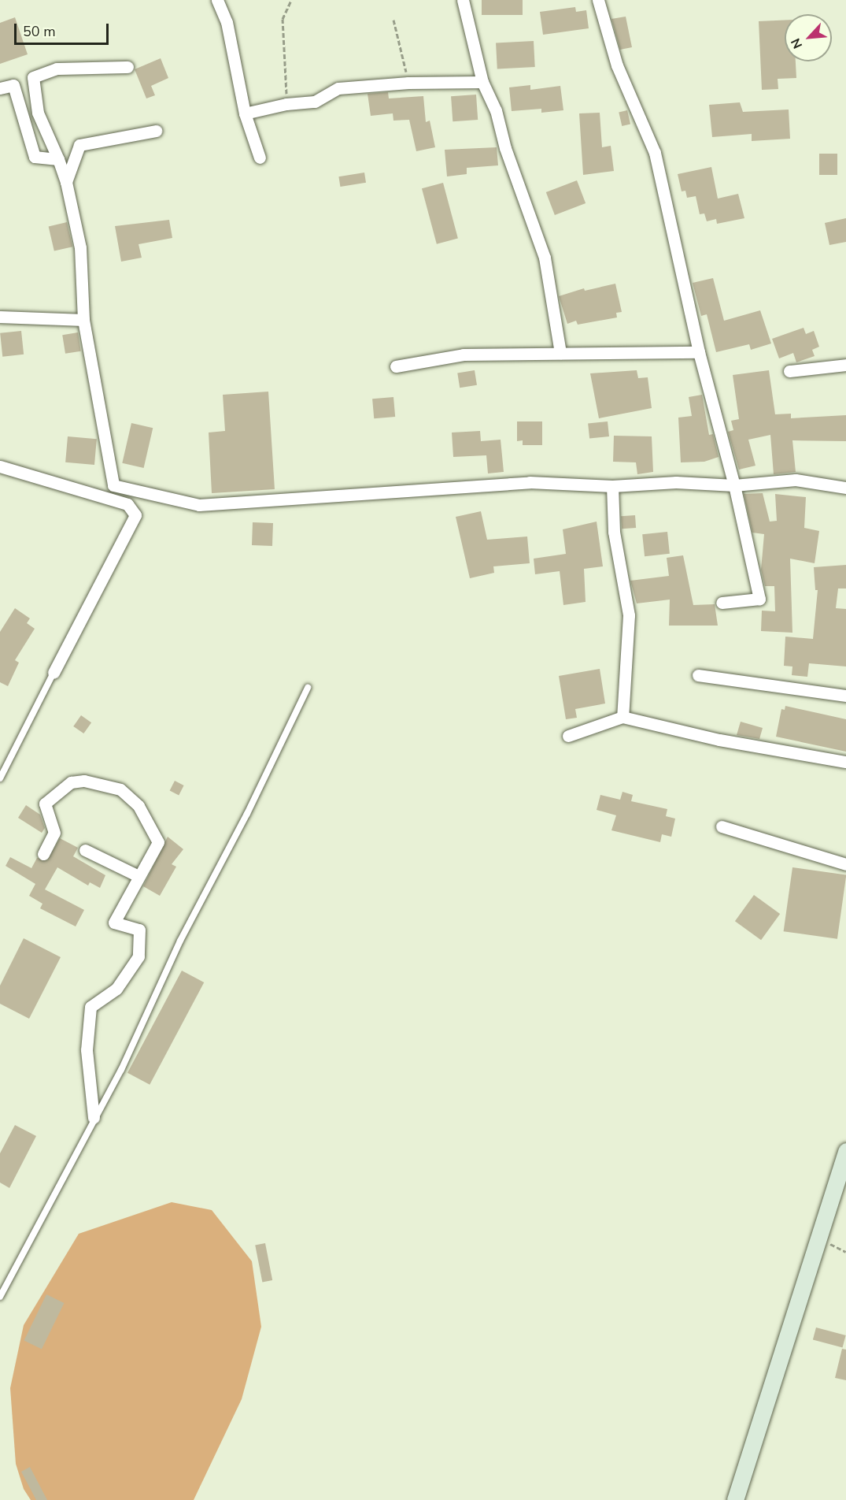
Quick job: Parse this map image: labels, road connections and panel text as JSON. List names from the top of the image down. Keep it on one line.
{"scale_bar":"50 m","north":"bottom left"}
